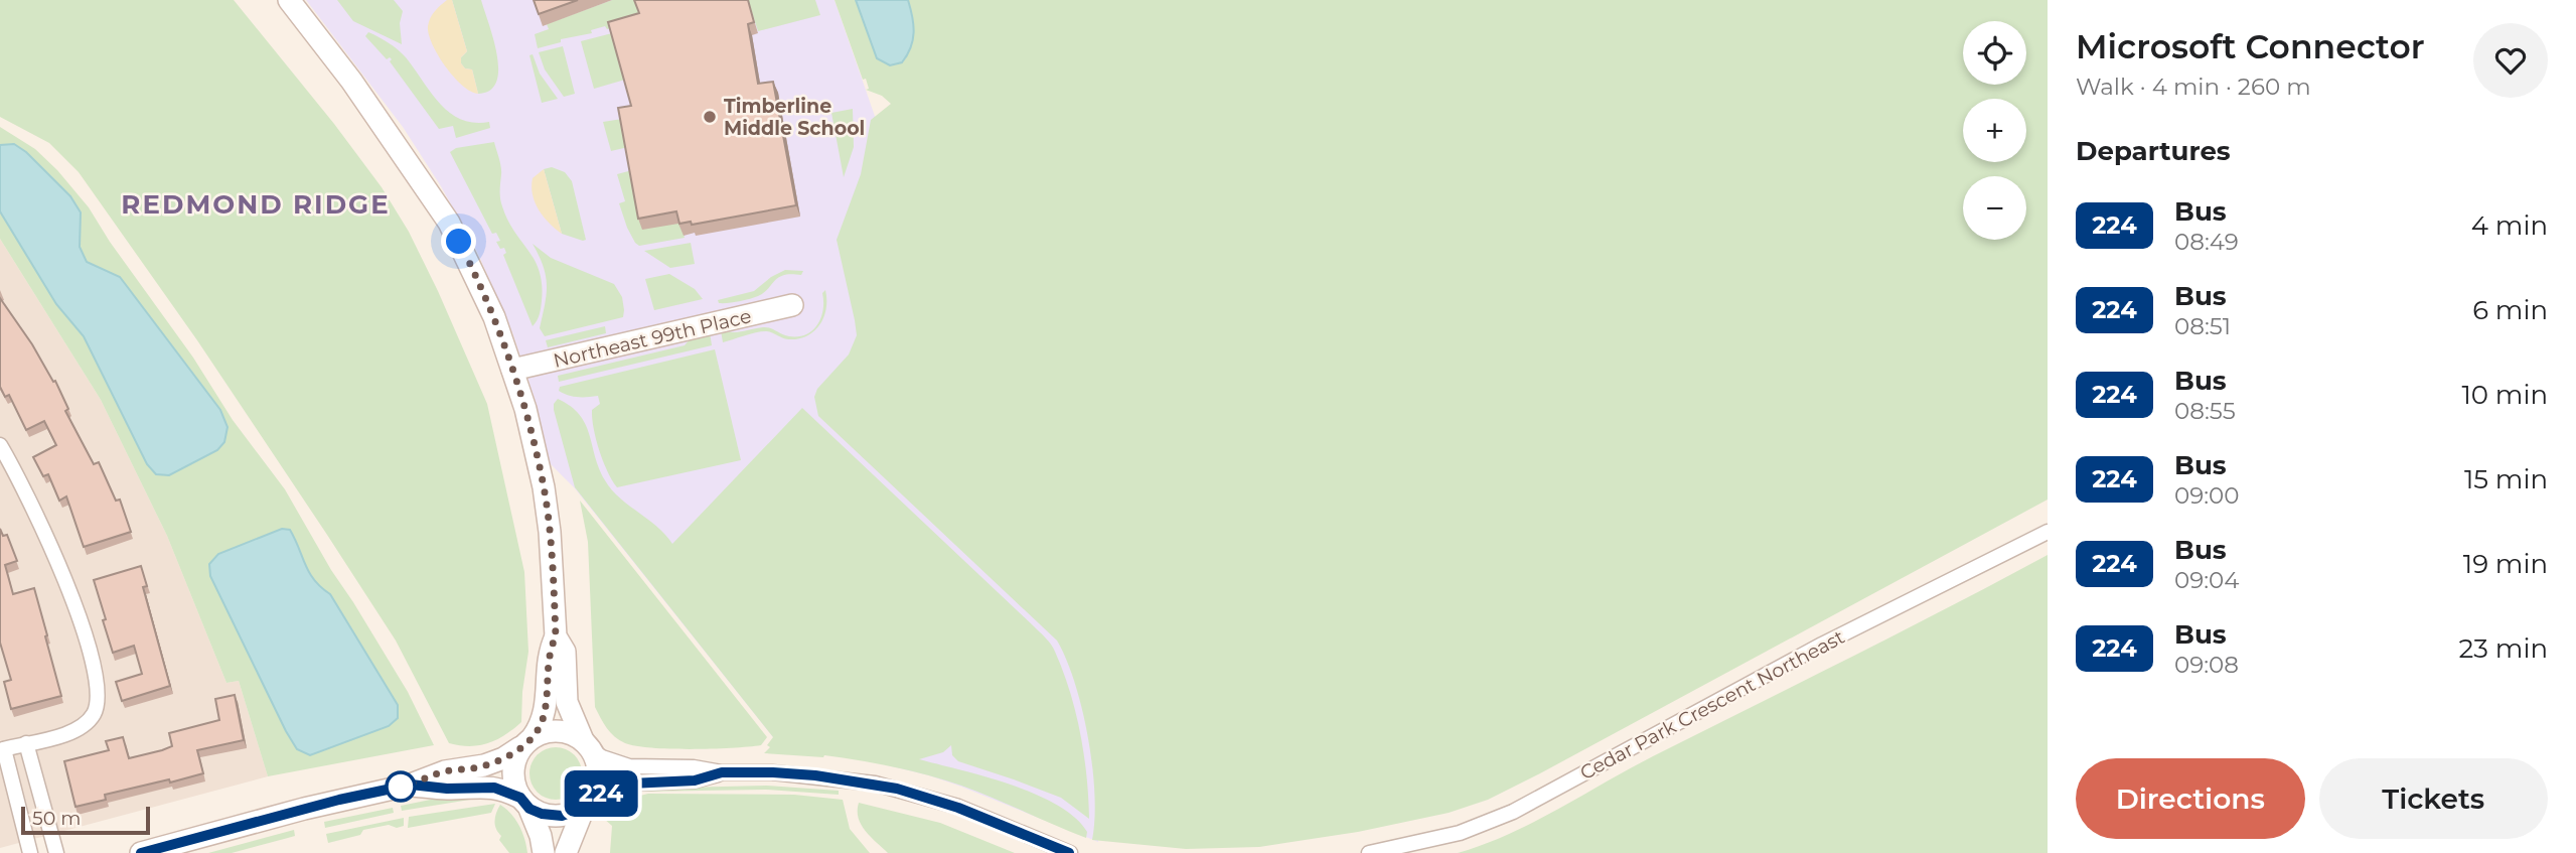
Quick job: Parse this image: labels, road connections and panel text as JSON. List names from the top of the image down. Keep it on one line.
{"streets":{"street":["Northeast 99th Place","Cedar Park Crescent Northeast"]},"districts":["REDMOND RIDGE"],"places":["Timberline Middle School"],"lines":["bus line 224"],"scale_bar":"50 m","page":{"on_map":"224","heading":[["Microsoft Connector","Walk · 4 min · 260 m"],"Departures"],"map_buttons":["+","−"],"list":[{"mark":"224","name":"Bus","note":"08:49","value":"4 min"},{"mark":"224","name":"Bus","note":"08:51","value":"6 min"},{"mark":"224","name":"Bus","note":"08:55","value":"10 min"},{"mark":"224","name":"Bus","note":"09:00","value":"15 min"},{"mark":"224","name":"Bus","note":"09:04","value":"19 min"},{"mark":"224","name":"Bus","note":"09:08","value":"23 min"}],"buttons":["Directions","Tickets"],"scale":"50 m"}}
